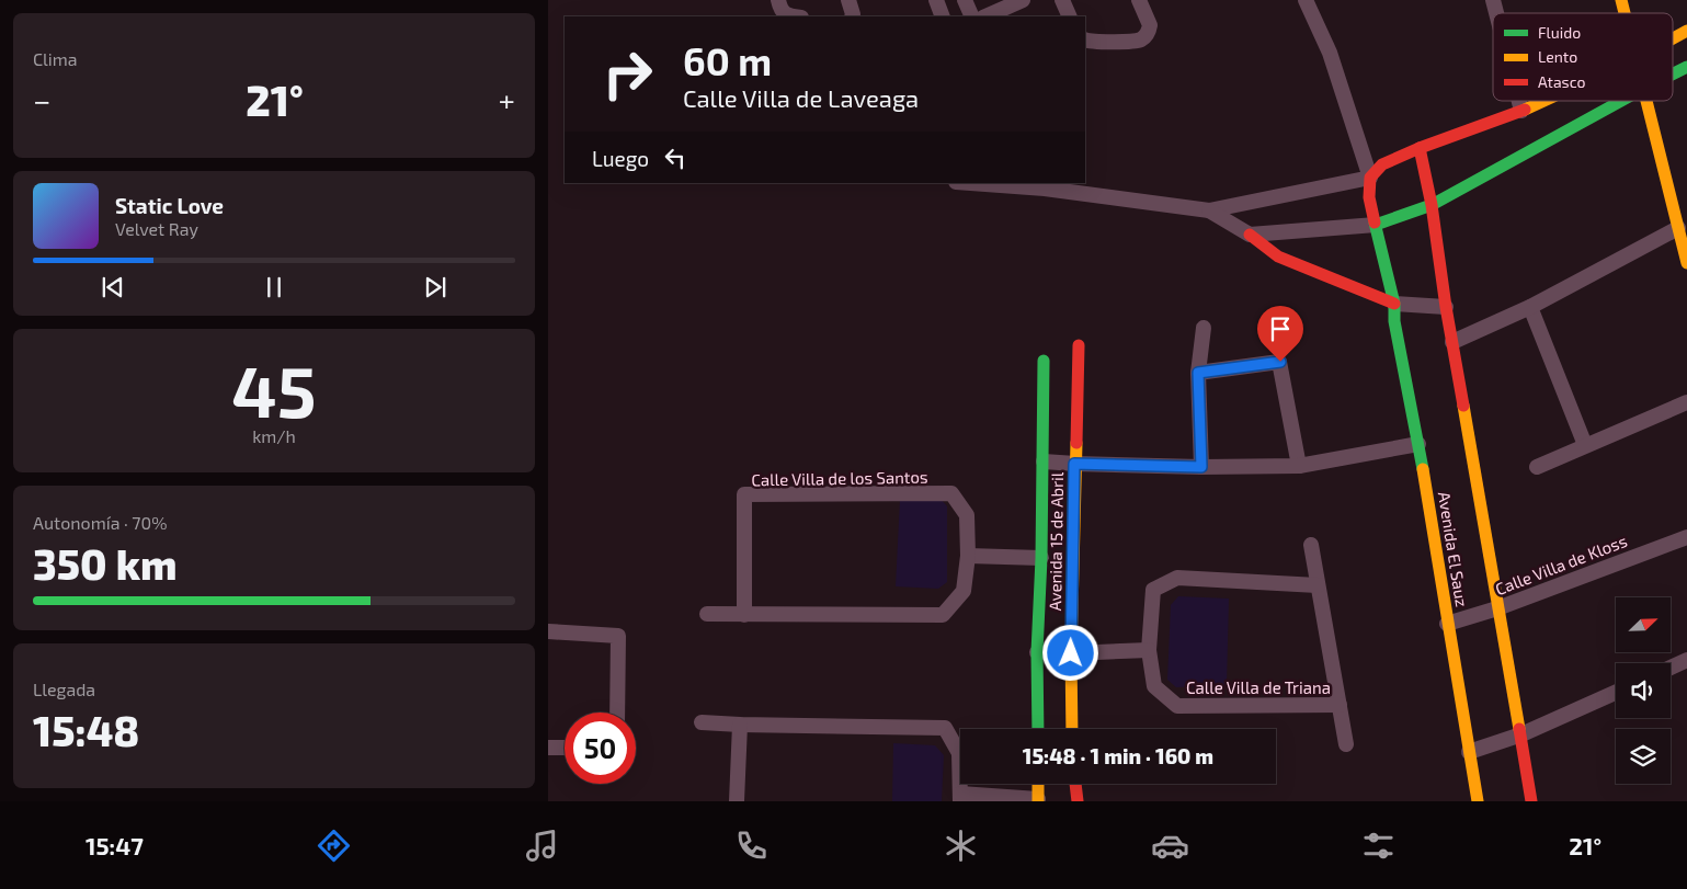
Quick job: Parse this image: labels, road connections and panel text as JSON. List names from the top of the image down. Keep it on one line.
{"streets":{"main road":["Avenida 15 de Abril","Avenida El Sauz"],"street":["Calle Villa de los Santos","Calle Villa de Kloss","Calle Villa de Triana"]},"crossings":[["Avenida El Sauz","Calle Villa de Kloss"]],"legend":["Fluido","Lento","Atasco"],"north":"top right","page":{"tile":["Clima",["45","km/h"],["Autonomía · 70%","350 km"],["Llegada","15:48"]],"turn":["60 m","Calle Villa de Laveaga"],"heat":["−","21°","+"],"then":"Luego","song":["Static Love","Velvet Ray"],"limit":"50","trip":"15:48 · 1 min · 160 m","tabs":["15:47","21°"]}}
